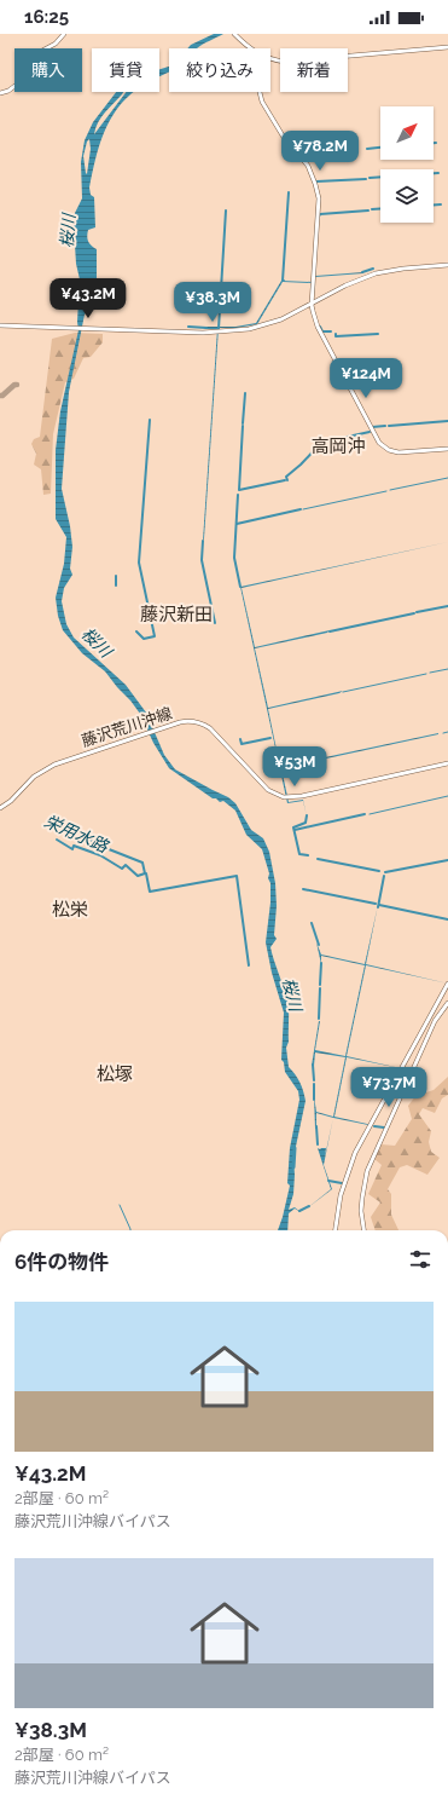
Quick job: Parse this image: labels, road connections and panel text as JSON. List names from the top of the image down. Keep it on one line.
{"streets":{"main road":["藤沢荒川沖線"]},"districts":["高岡沖","藤沢新田","松栄","松塚"],"water":["桜川","栄用水路"],"north":"top right","page":{"status":"16:25","chip":["購入","賃貸","絞り込み","新着"],"price":["¥78.2M","¥43.2M","¥38.3M","¥124M","¥53M","¥73.7M"],"heading":"6件の物件","list":[{"name":"¥43.2M","note":"2部屋 · 60 m² · 藤沢荒川沖線バイパス"},{"name":"¥38.3M","note":"2部屋 · 60 m² · 藤沢荒川沖線バイパス"}]}}
